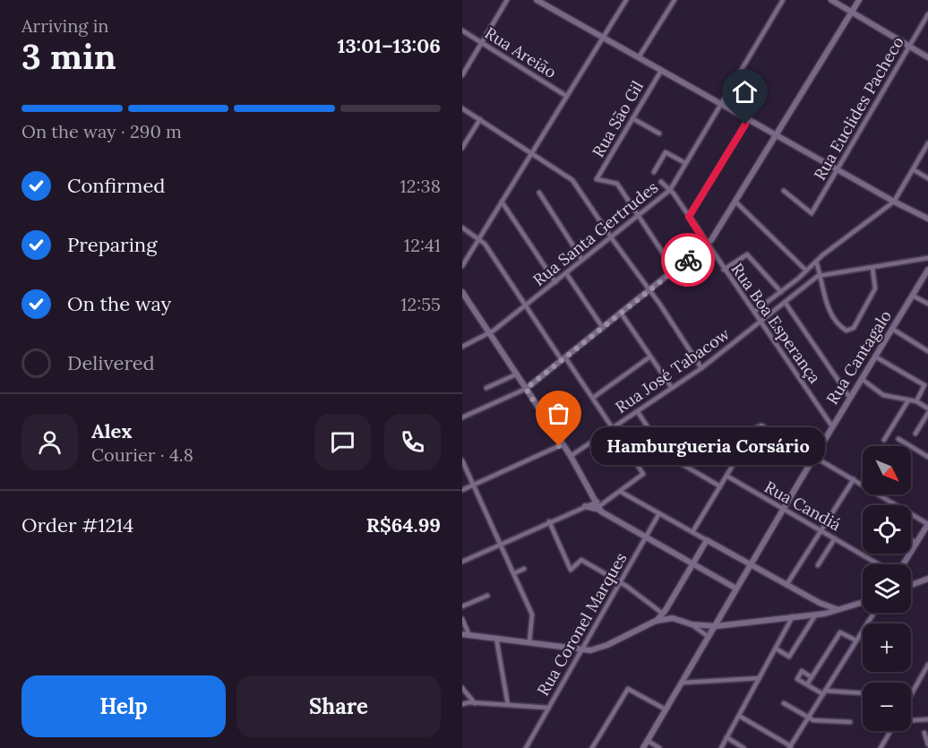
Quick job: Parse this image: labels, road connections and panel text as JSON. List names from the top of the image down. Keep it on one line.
{"streets":{"street":["Rua Areião","Rua Euclides Pacheco","Rua São Gil","Rua Santa Gertrudes","Rua Boa Esperança","Rua Cantagalo","Rua José Tabacow","Rua Candiá","Rua Coronel Marques"]},"crossings":[["Rua São Gil","Rua Santa Gertrudes"],["Rua Santa Gertrudes","Rua Boa Esperança"],["Rua Boa Esperança","Rua Cantagalo"],["Rua Boa Esperança","Rua José Tabacow"],["Rua Cantagalo","Rua Candiá"]],"places":["Hamburgueria Corsário"],"north":"bottom right","page":{"heading":["3 min","Arriving in","13:01–13:06"],"panel":["Alex","Courier · 4.8","Order #1214","R$64.99"],"bar":"On the way · 290 m","list":[["Confirmed","12:38"],["Preparing","12:41"],["On the way","12:55"],"Delivered"],"bubble":"Hamburgueria Corsário","map_buttons":["+","−"],"buttons":["Help","Share"]}}
